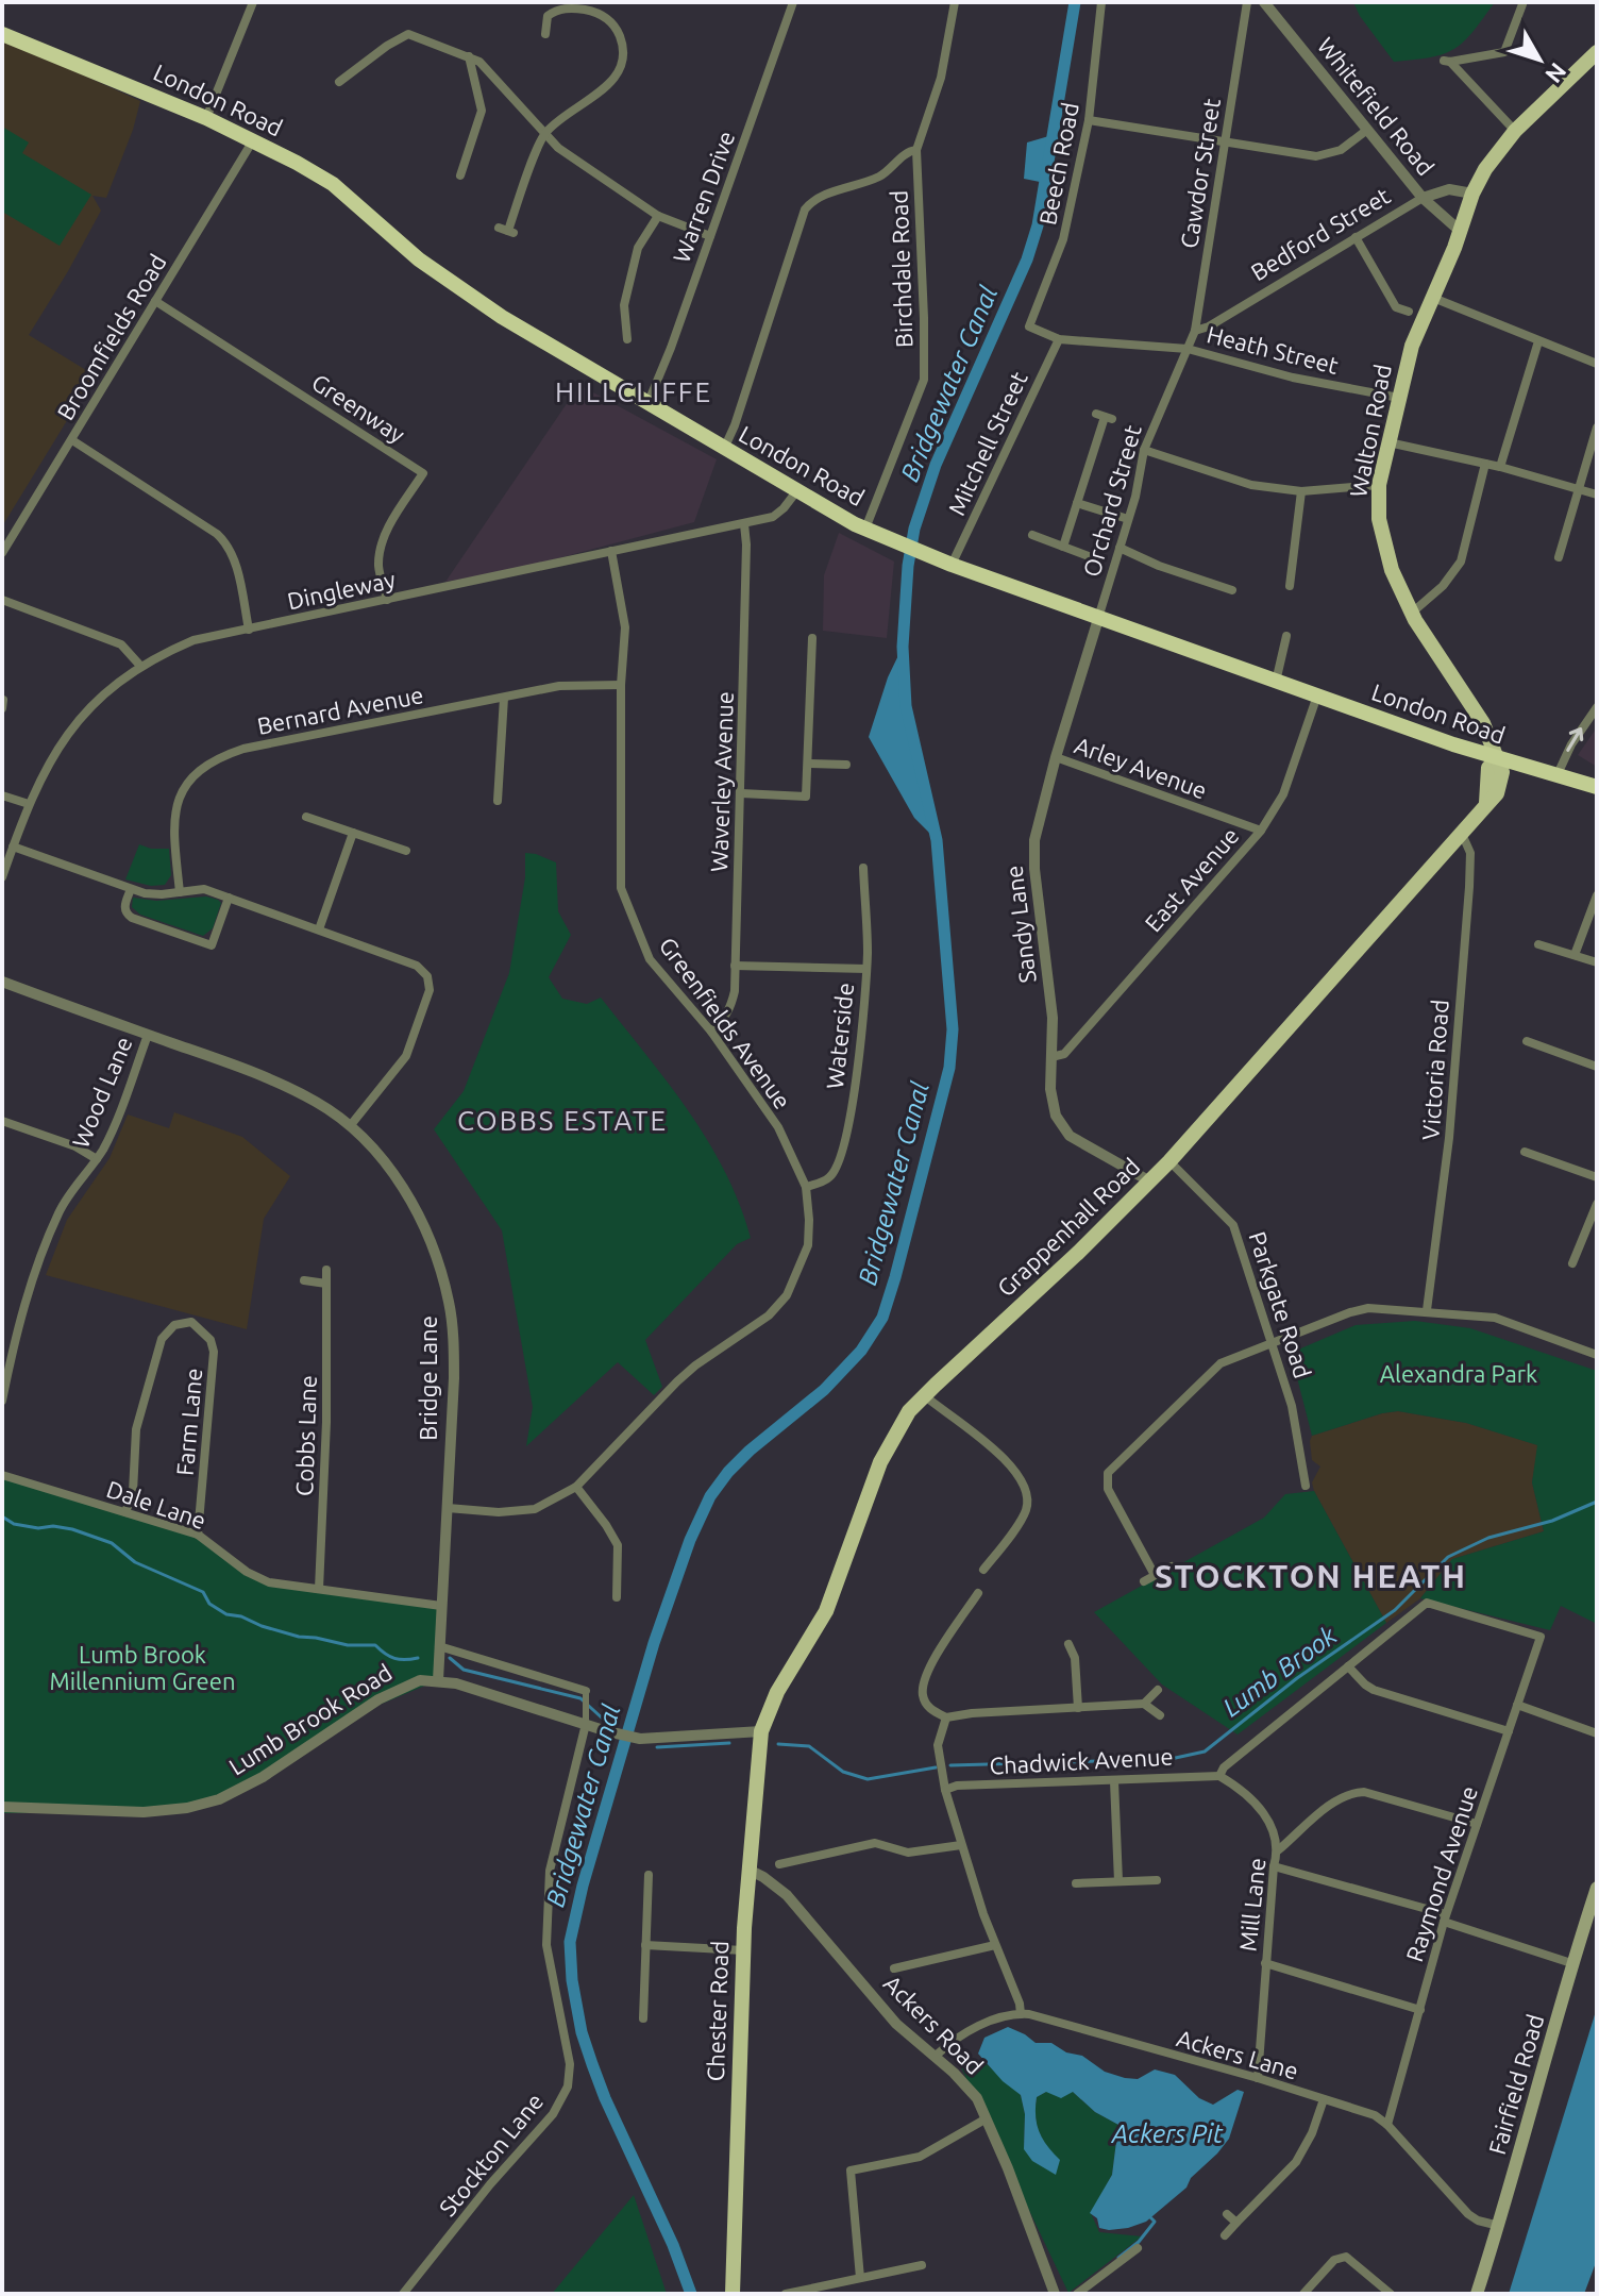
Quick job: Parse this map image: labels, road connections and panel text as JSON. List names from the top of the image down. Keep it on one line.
{"streets":{"highway":["London Road"],"main road":["Walton Road","Grappenhall Road","Chester Road","Fairfield Road"],"street":["Whitefield Road","Beech Road","Cawdor Street","Warren Drive","Bedford Street","Birchdale Road","Broomfields Road","Heath Street","Greenway","Mitchell Street","Orchard Street","Dingleway","Bernard Avenue","Arley Avenue","Waverley Avenue","East Avenue","Sandy Lane","Greenfields Avenue","Waterside","Victoria Road","Wood Lane","Parkgate Road","Bridge Lane","Farm Lane","Cobbs Lane","Dale Lane","Lumb Brook Road","Chadwick Avenue","Raymond Avenue","Mill Lane","Ackers Road","Ackers Lane","Stockton Lane"]},"crossings":[["London Road","Warren Drive"],["London Road","Birchdale Road"],["London Road","Broomfields Road"],["London Road","Walton Road"],["London Road","Mitchell Street"],["London Road","Orchard Street"],["London Road","Dingleway"],["London Road","East Avenue"],["London Road","Sandy Lane"],["London Road","Grappenhall Road"],["Whitefield Road","Bedford Street"],["Whitefield Road","Walton Road"],["Beech Road","Heath Street"],["Cawdor Street","Bedford Street"],["Cawdor Street","Heath Street"],["Cawdor Street","Orchard Street"],["Bedford Street","Walton Road"],["Broomfields Road","Greenway"],["Heath Street","Walton Road"],["Heath Street","Mitchell Street"],["Heath Street","Orchard Street"],["Greenway","Dingleway"],["Walton Road","Grappenhall Road"],["Orchard Street","Sandy Lane"],["Dingleway","Waverley Avenue"],["Dingleway","Greenfields Avenue"],["Bernard Avenue","Greenfields Avenue"],["Arley Avenue","East Avenue"],["Arley Avenue","Sandy Lane"],["Waverley Avenue","Greenfields Avenue"],["East Avenue","Sandy Lane"],["Sandy Lane","Grappenhall Road"],["Greenfields Avenue","Waterside"],["Greenfields Avenue","Bridge Lane"],["Victoria Road","Grappenhall Road"],["Wood Lane","Bridge Lane"],["Grappenhall Road","Parkgate Road"],["Grappenhall Road","Lumb Brook Road"],["Grappenhall Road","Chester Road"],["Bridge Lane","Dale Lane"],["Bridge Lane","Lumb Brook Road"],["Farm Lane","Dale Lane"],["Cobbs Lane","Dale Lane"],["Lumb Brook Road","Chester Road"],["Lumb Brook Road","Stockton Lane"],["Chadwick Avenue","Mill Lane"],["Raymond Avenue","Ackers Lane"],["Mill Lane","Ackers Lane"],["Chester Road","Ackers Road"],["Ackers Road","Ackers Lane"],["Ackers Lane","Fairfield Road"]],"districts":["HILLCLIFFE","COBBS ESTATE","STOCKTON HEATH"],"water":["Bridgewater Canal","Lumb Brook","Ackers Pit"],"parks":["Alexandra Park","Lumb Brook Millennium Green"],"north":"bottom right"}
